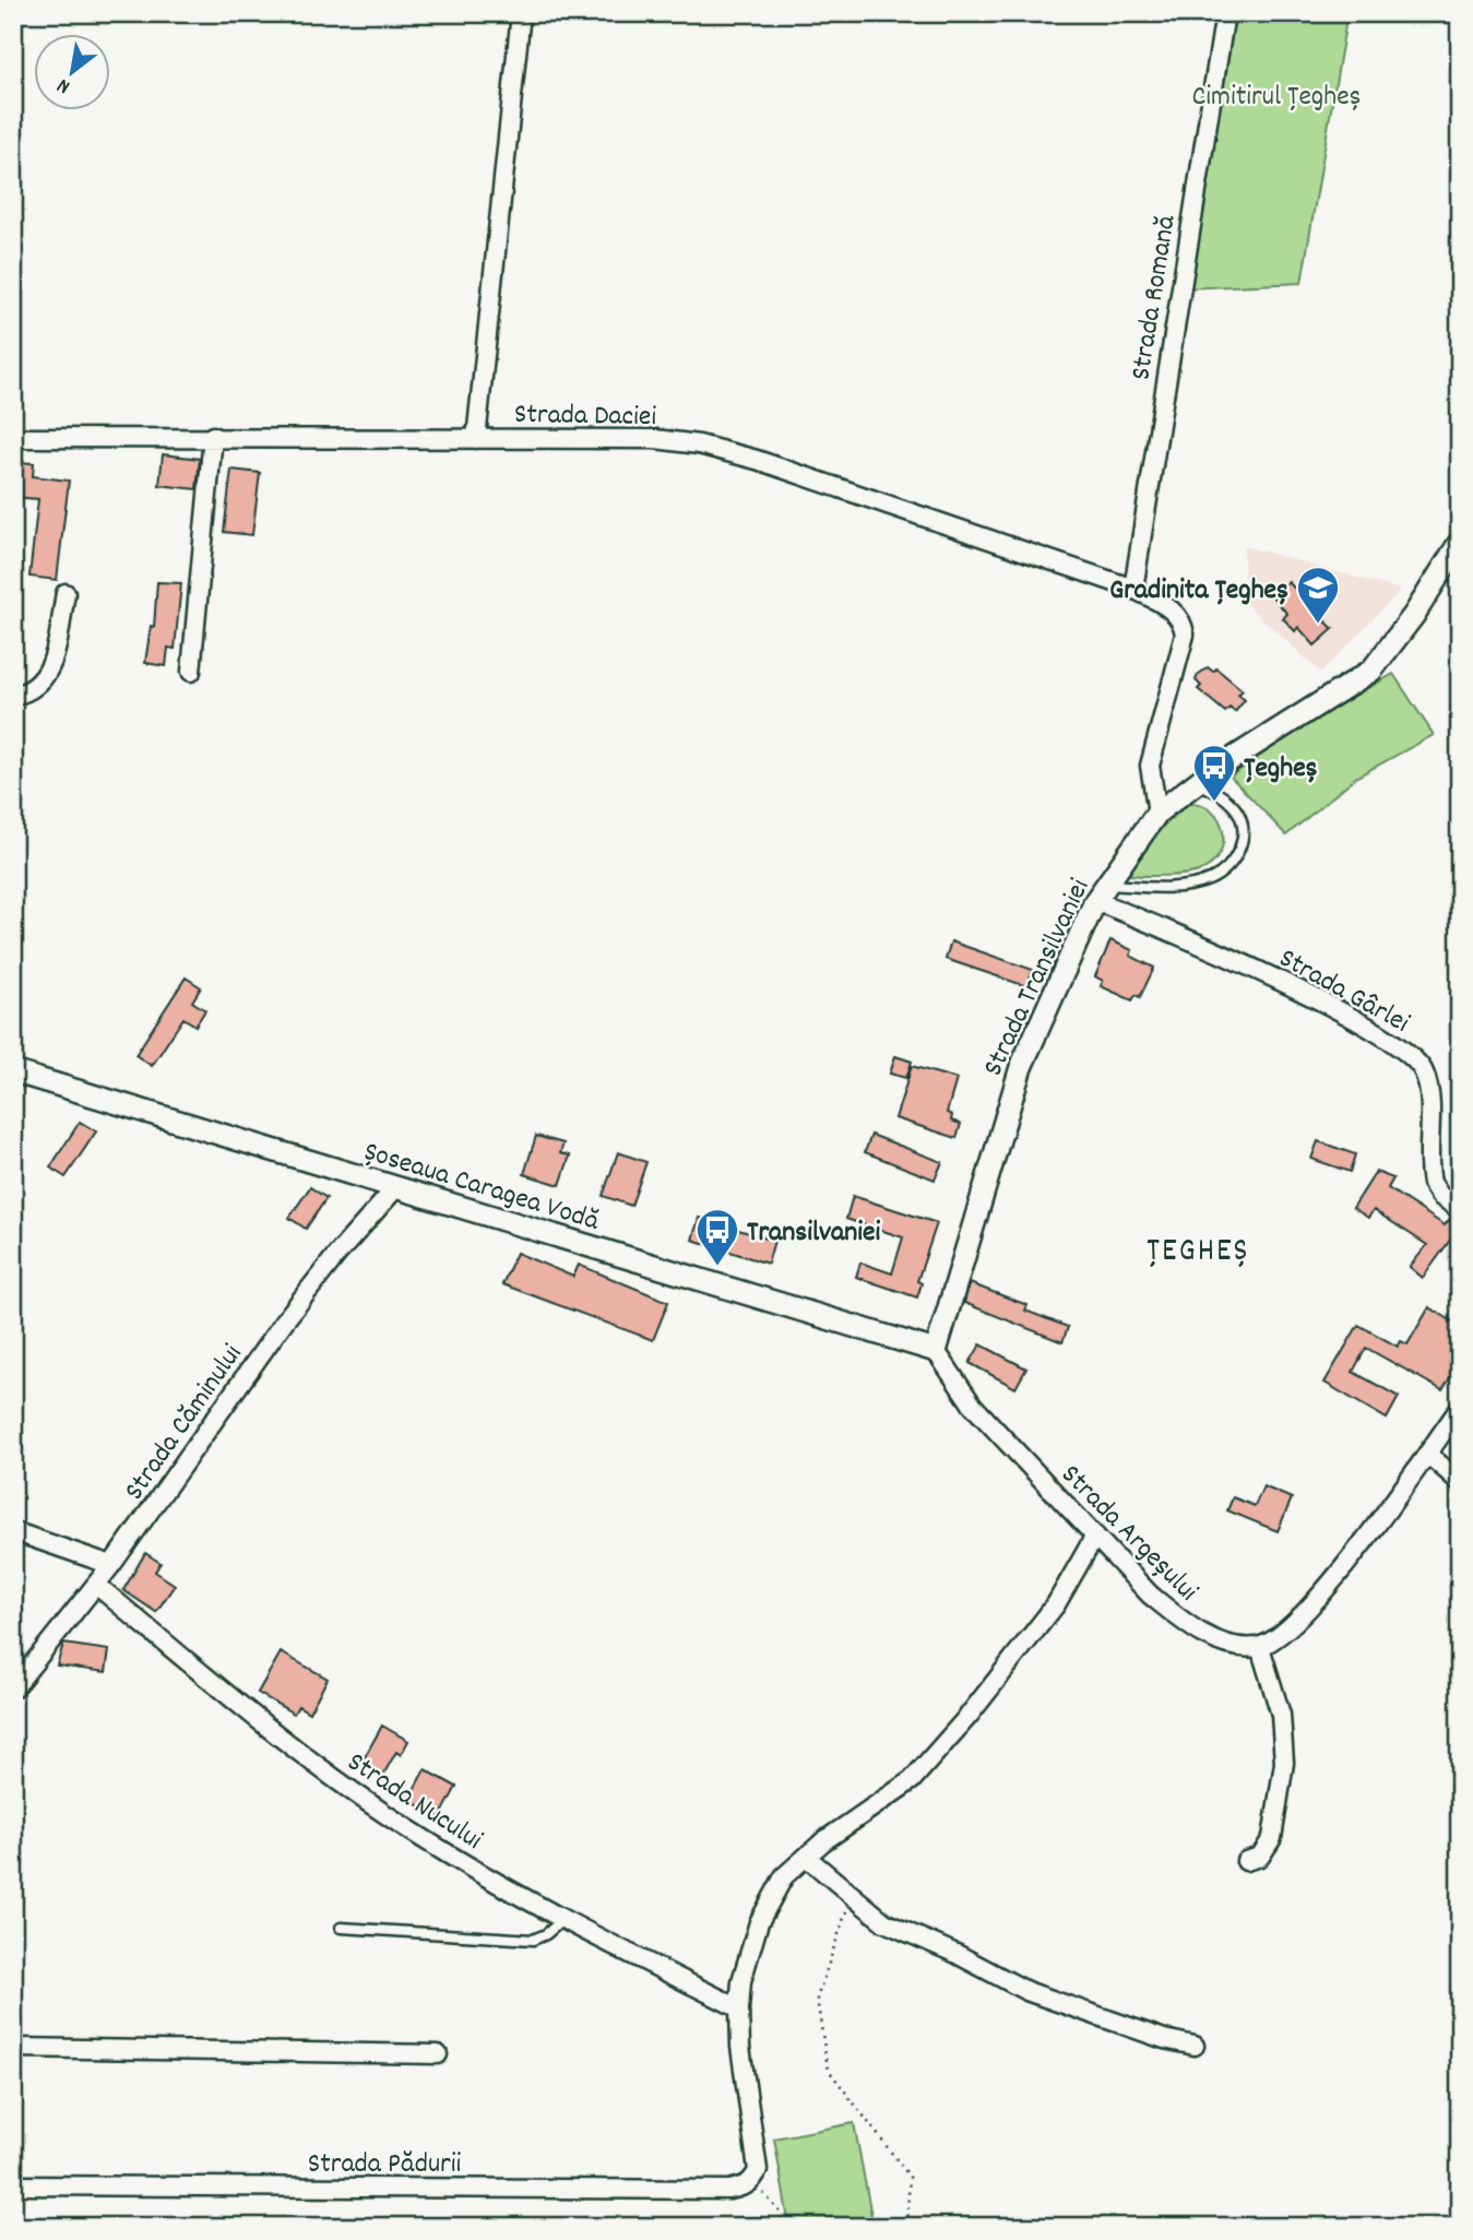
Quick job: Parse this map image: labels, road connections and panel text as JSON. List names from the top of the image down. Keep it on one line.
{"streets":{"street":["Strada Romană","Strada Daciei","Strada Transilvaniei","Strada Gârlei","Șoseaua Caragea Vodă","Strada Căminului","Strada Argeșului","Strada Nucului","Strada Pădurii"]},"crossings":[["Strada Romană","Strada Daciei"],["Strada Daciei","Strada Transilvaniei"],["Strada Transilvaniei","Strada Gârlei"],["Strada Transilvaniei","Șoseaua Caragea Vodă"],["Strada Transilvaniei","Strada Argeșului"],["Șoseaua Caragea Vodă","Strada Căminului"],["Șoseaua Caragea Vodă","Strada Argeșului"],["Strada Căminului","Strada Nucului"]],"districts":["ȚEGHEȘ"],"parks":["Cimitirul Țegheș"],"places":{"school or university":["Gradinita Țegheș"],"bus stop":["Țegheș","Transilvaniei"]},"north":"bottom left"}
